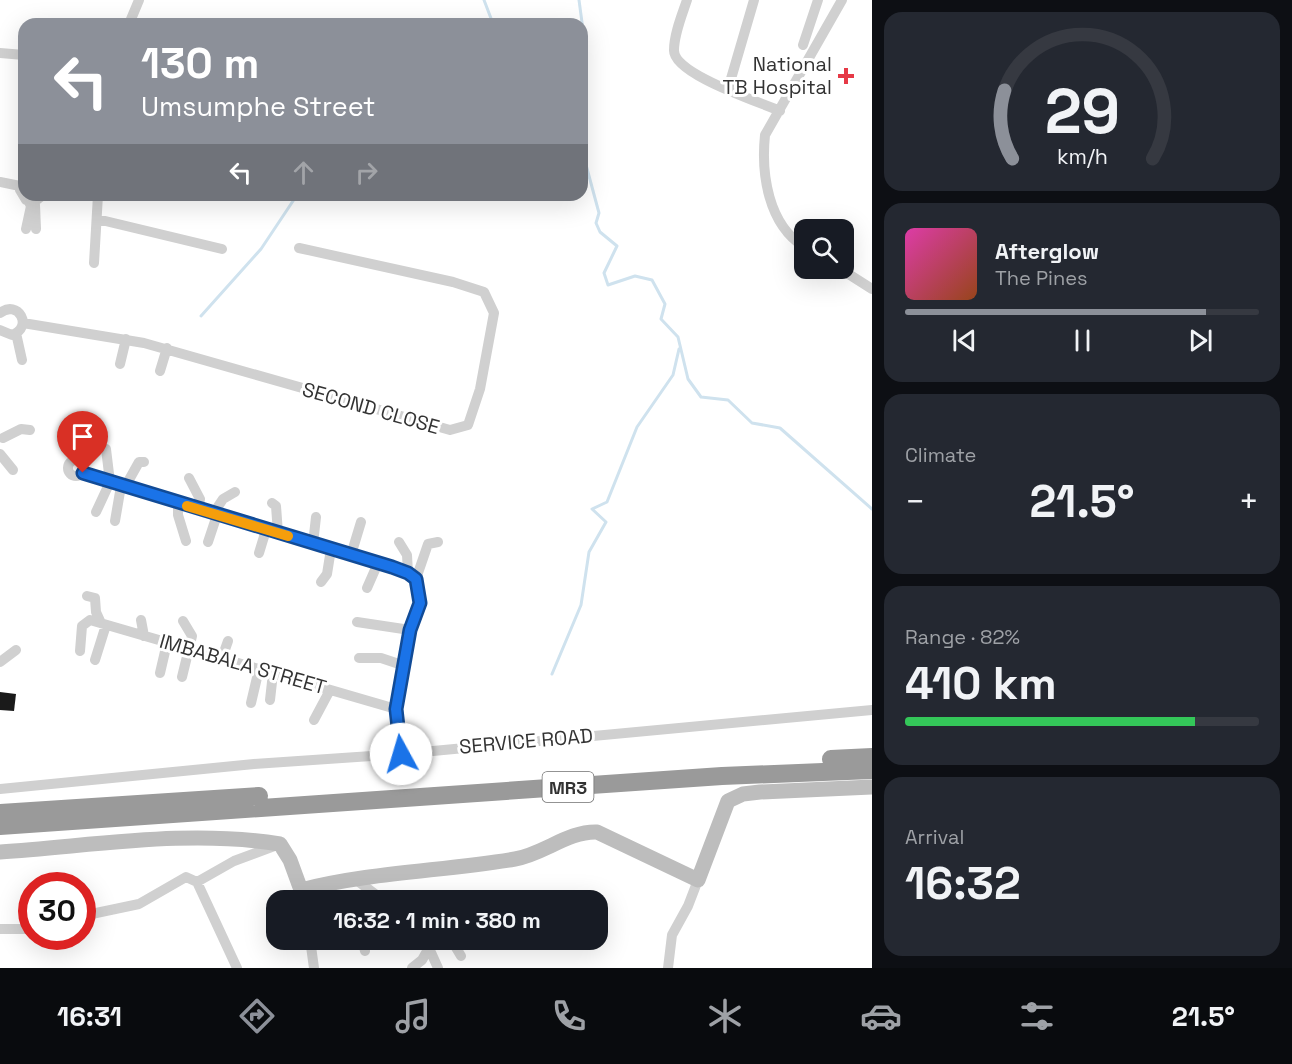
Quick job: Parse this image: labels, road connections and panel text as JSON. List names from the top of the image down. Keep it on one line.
{"streets":{"highway":["MR3"],"street":["SECOND CLOSE","IMBABALA STREET","SERVICE ROAD"]},"places":{"health":["National TB Hospital"]},"page":{"turn":["130 m","Umsumphe Street"],"song":["Afterglow","The Pines"],"tile":["Climate",["Range · 82%","410 km"],["Arrival","16:32"]],"heat":["−","21.5°","+"],"limit":"30","trip":"16:32 · 1 min · 380 m","tabs":["16:31","21.5°"],"gauge":["29","km/h"]}}
